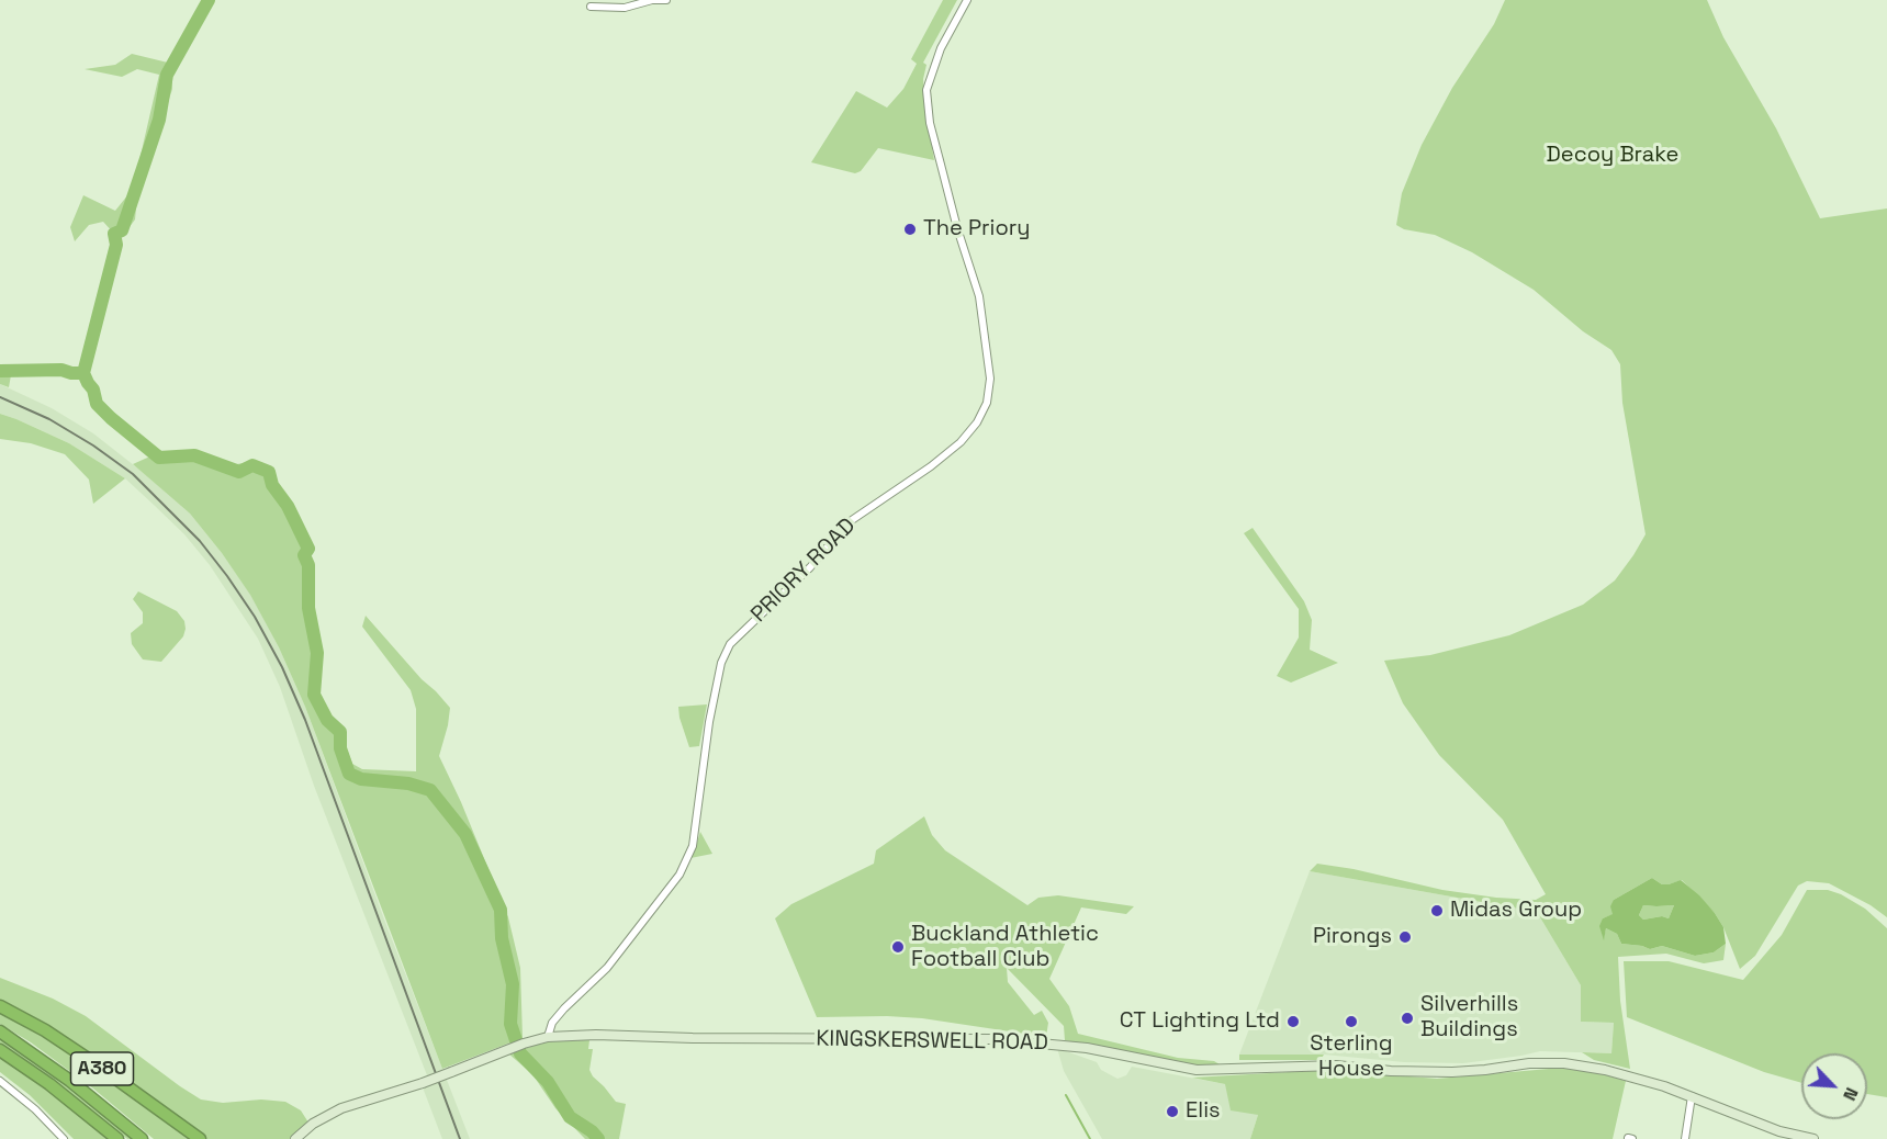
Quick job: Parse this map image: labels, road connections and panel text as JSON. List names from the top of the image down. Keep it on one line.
{"streets":{"highway":["A380"],"street":["PRIORY ROAD","KINGSKERSWELL ROAD"]},"crossings":[["PRIORY ROAD","KINGSKERSWELL ROAD"]],"parks":["Decoy Brake"],"places":["The Priory","Midas Group","Pirongs","Buckland Athletic Football Club","Silverhills Buildings","CT Lighting Ltd","Sterling House","Elis"],"north":"bottom right"}
